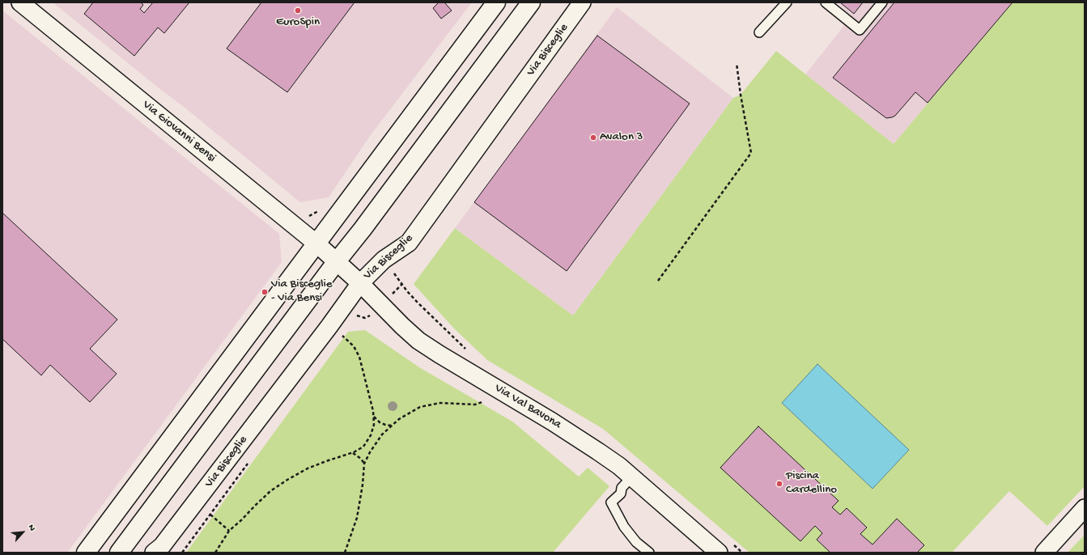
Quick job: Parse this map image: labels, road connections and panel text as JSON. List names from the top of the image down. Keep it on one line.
{"streets":{"street":["Via Bisceglie","Via Giovanni Bensi","Via Val Bavona"]},"crossings":[["Via Bisceglie","Via Val Bavona"],["Via Giovanni Bensi","Via Val Bavona"]],"places":["EuroSpin","Avalon 3","Via Bisceglie - Via Bensi","Piscina Cardellino"],"north":"top right"}
